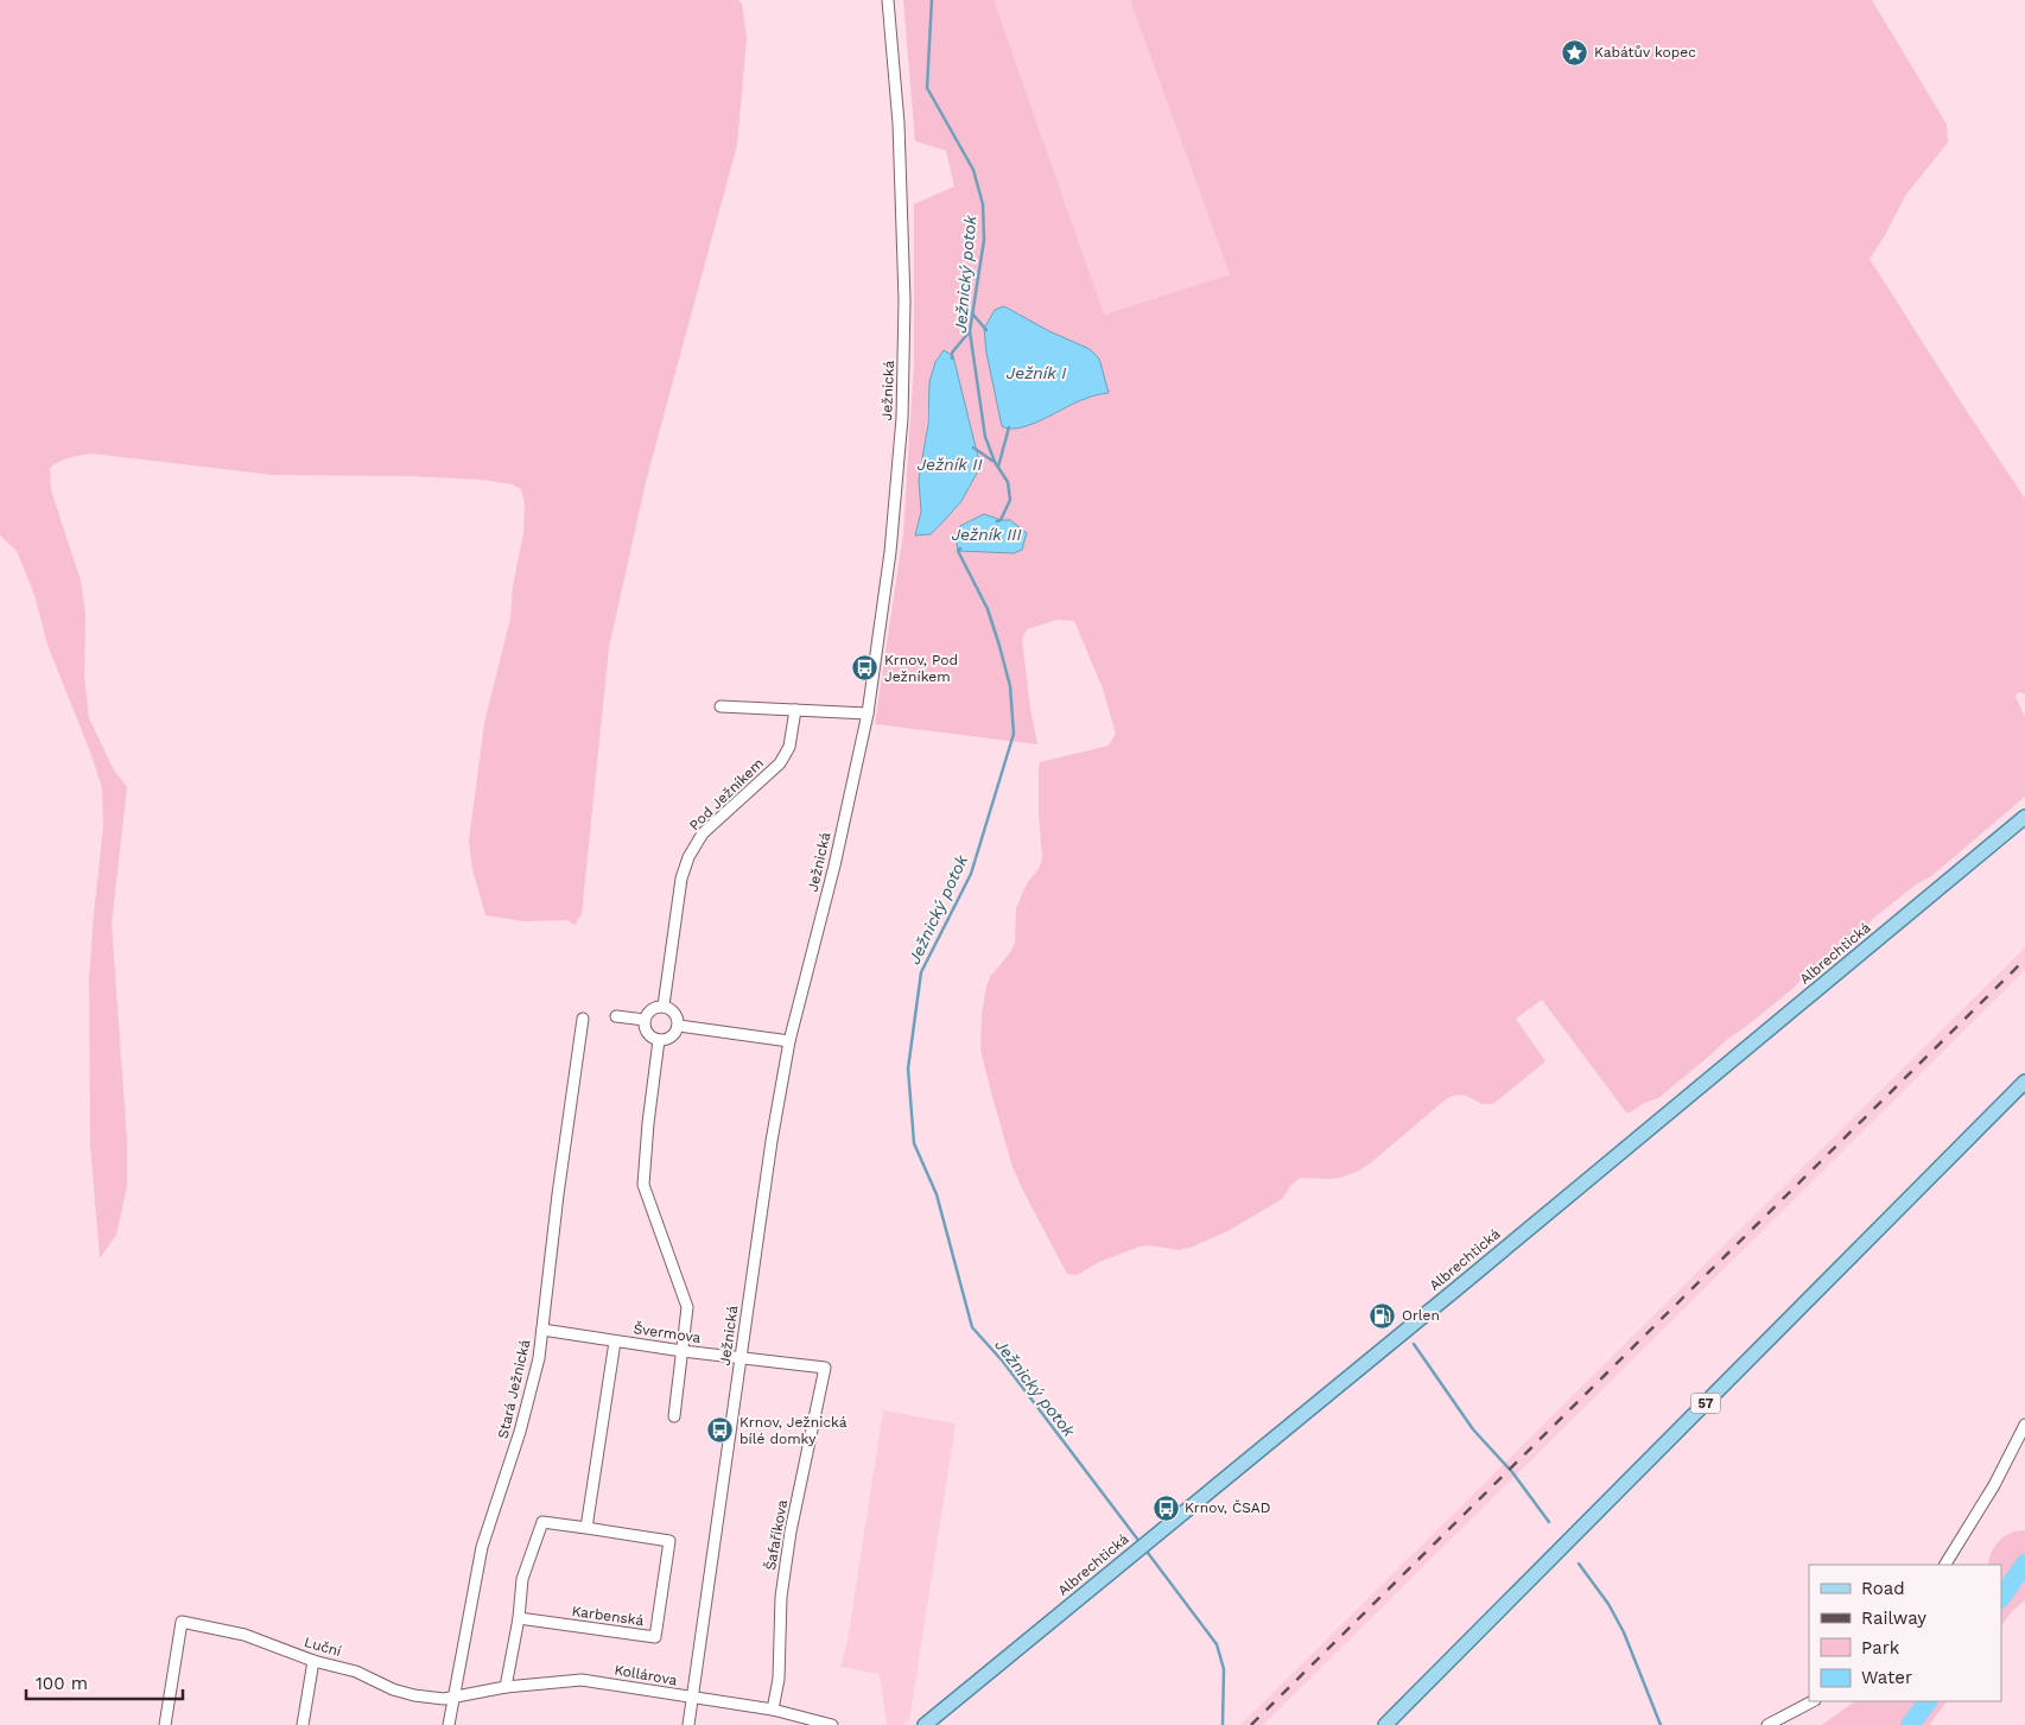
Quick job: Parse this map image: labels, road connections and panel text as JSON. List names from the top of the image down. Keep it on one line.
{"streets":{"main road":["Albrechtická","57"],"street":["Ježnická","Pod Ježníkem","Švermova","Stará Ježnická","Šafaříkova","Karbenská","Luční","Kollárova"]},"crossings":[["Ježnická","Švermova"],["Ježnická","Kollárova"],["Švermova","Stará Ježnická"],["Švermova","Šafaříkova"],["Stará Ježnická","Luční"],["Stará Ježnická","Kollárova"],["Šafaříkova","Kollárova"],["Karbenská","Kollárova"],["Luční","Kollárova"]],"water":["Ježnický potok","Ježník I","Ježník II","Ježník III"],"places":{"place":["Kabátův kopec"],"bus stop":["Krnov, Pod Ježníkem","Krnov, Ježnická bílé domky","Krnov, ČSAD"],"fuel station":["Orlen"]},"legend":["Road","Railway","Park","Water"],"scale_bar":"100 m"}
